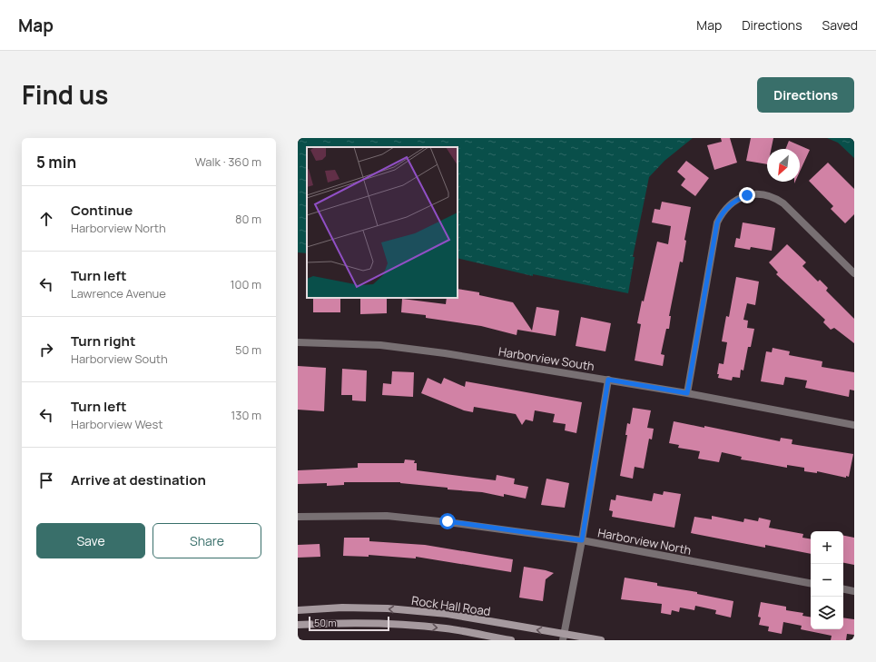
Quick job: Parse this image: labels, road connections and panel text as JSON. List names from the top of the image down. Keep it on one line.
{"streets":{"main road":["Rock Hall Road"],"street":["Harborview South","Harborview North"]},"scale_bar":"50 m","north":"bottom left","page":{"header":"Map","nav":["Map","Directions","Saved"],"title":"Find us","buttons":["Directions",["Save","Share"]],"heading":["5 min","Walk · 360 m"],"list":[["Continue","Harborview North","80 m"],["Turn left","Lawrence Avenue","100 m"],["Turn right","Harborview South","50 m"],["Turn left","Harborview West","130 m"],"Arrive at destination"],"map_buttons":["+","−"],"scale":"50 m"}}
